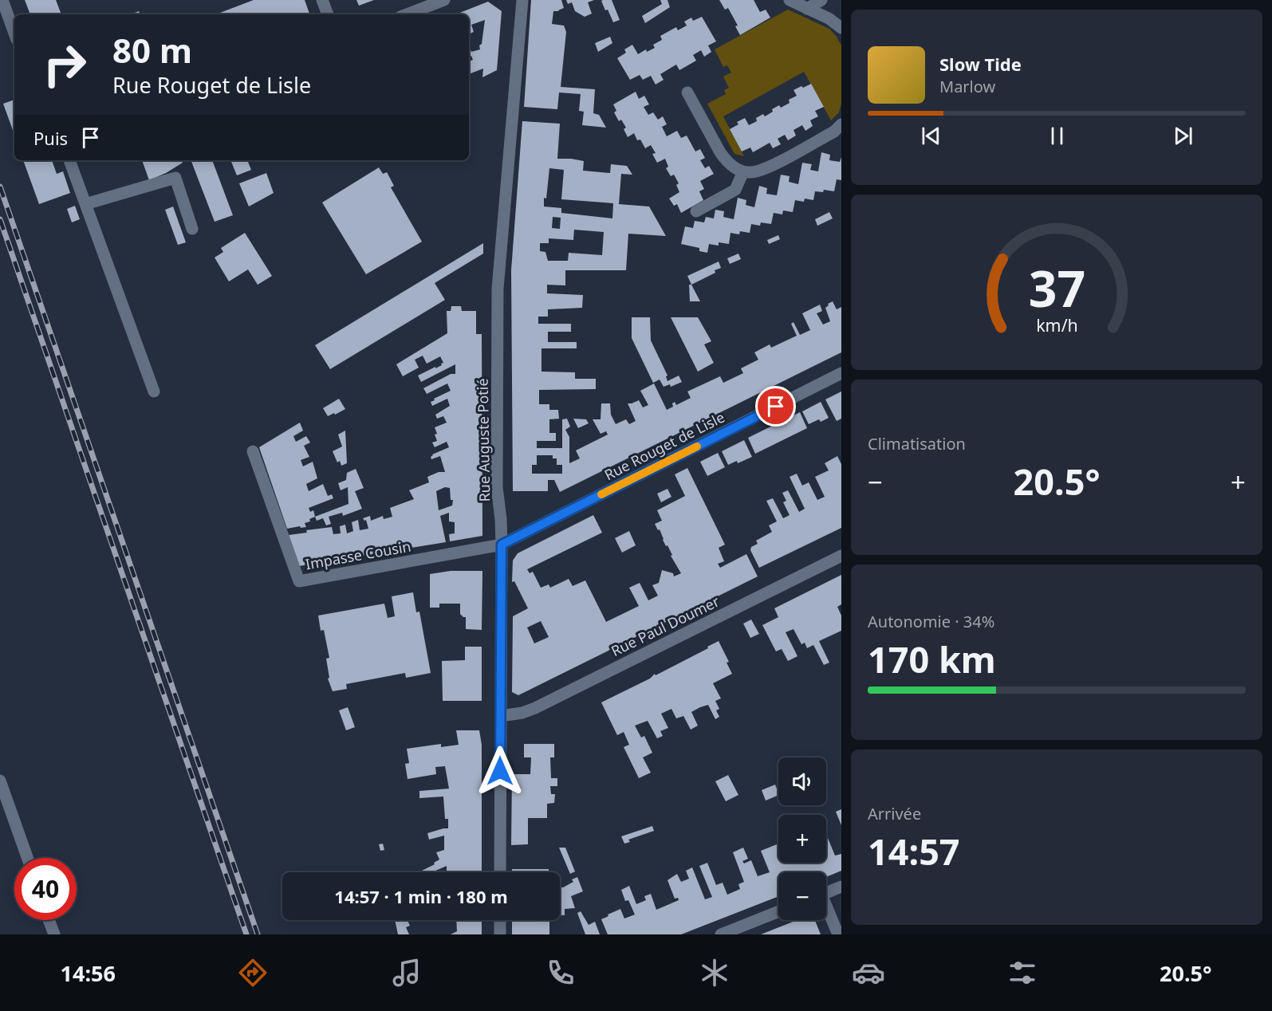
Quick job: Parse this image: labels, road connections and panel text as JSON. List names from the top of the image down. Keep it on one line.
{"streets":{"street":["Rue Auguste Potié","Rue Rouget de Lisle","Impasse Cousin","Rue Paul Doumer"]},"crossings":[["Rue Auguste Potié","Rue Rouget de Lisle"],["Rue Auguste Potié","Impasse Cousin"],["Rue Auguste Potié","Rue Paul Doumer"],["Rue Rouget de Lisle","Impasse Cousin"]],"page":{"turn":["80 m","Rue Rouget de Lisle"],"song":["Slow Tide","Marlow"],"then":"Puis","tile":["Climatisation",["Autonomie · 34%","170 km"],["Arrivée","14:57"]],"heat":["−","20.5°","+"],"map_buttons":["+","−"],"limit":"40","trip":"14:57 · 1 min · 180 m","tabs":["14:56","20.5°"],"gauge":["37","km/h"]}}
